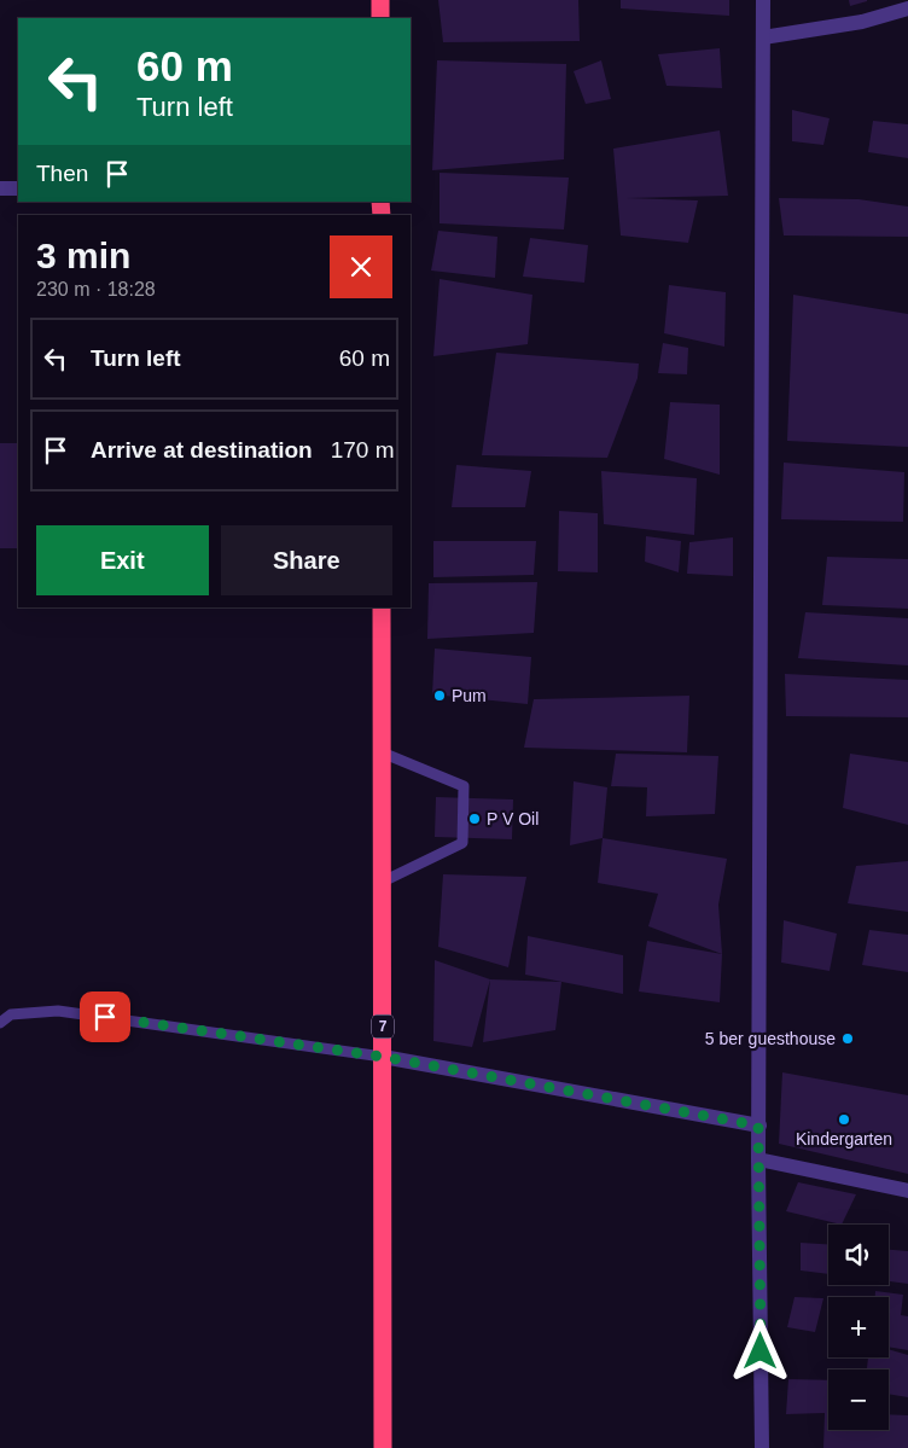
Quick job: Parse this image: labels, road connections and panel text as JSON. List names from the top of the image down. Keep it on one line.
{"streets":{"highway":["7"]},"places":["Pum","P V Oil","5 ber guesthouse","Kindergarten"],"page":{"turn":["60 m","Turn left"],"then":"Then","heading":["3 min","230 m · 18:28"],"list":[{"name":"Turn left","value":"60 m"},{"name":"Arrive at destination","value":"170 m"}],"buttons":["Exit","Share"],"map_buttons":["+","−"]}}
